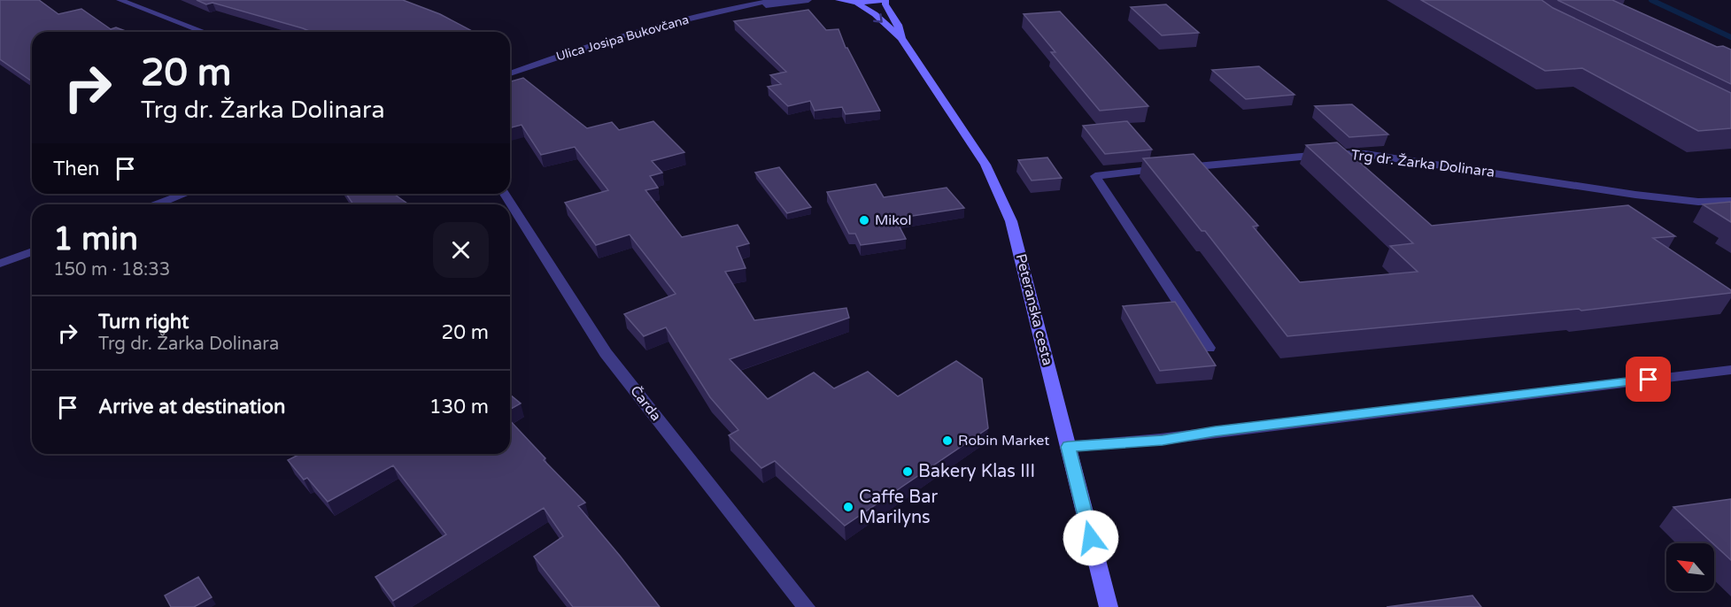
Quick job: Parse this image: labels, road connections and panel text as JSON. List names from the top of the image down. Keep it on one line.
{"streets":{"main road":["Peteranska cesta"],"street":["Ulica Josipa Bukovčana","Trg dr. Žarka Dolinara","Čarda"]},"places":["Mikol","Robin Market","Bakery Klas III","Caffe Bar Marilyns"],"north":"top left","page":{"turn":["20 m","Trg dr. Žarka Dolinara"],"then":"Then","heading":["1 min","150 m · 18:33"],"list":[{"name":"Turn right","note":"Trg dr. Žarka Dolinara","value":"20 m"},{"name":"Arrive at destination","value":"130 m"}]}}
